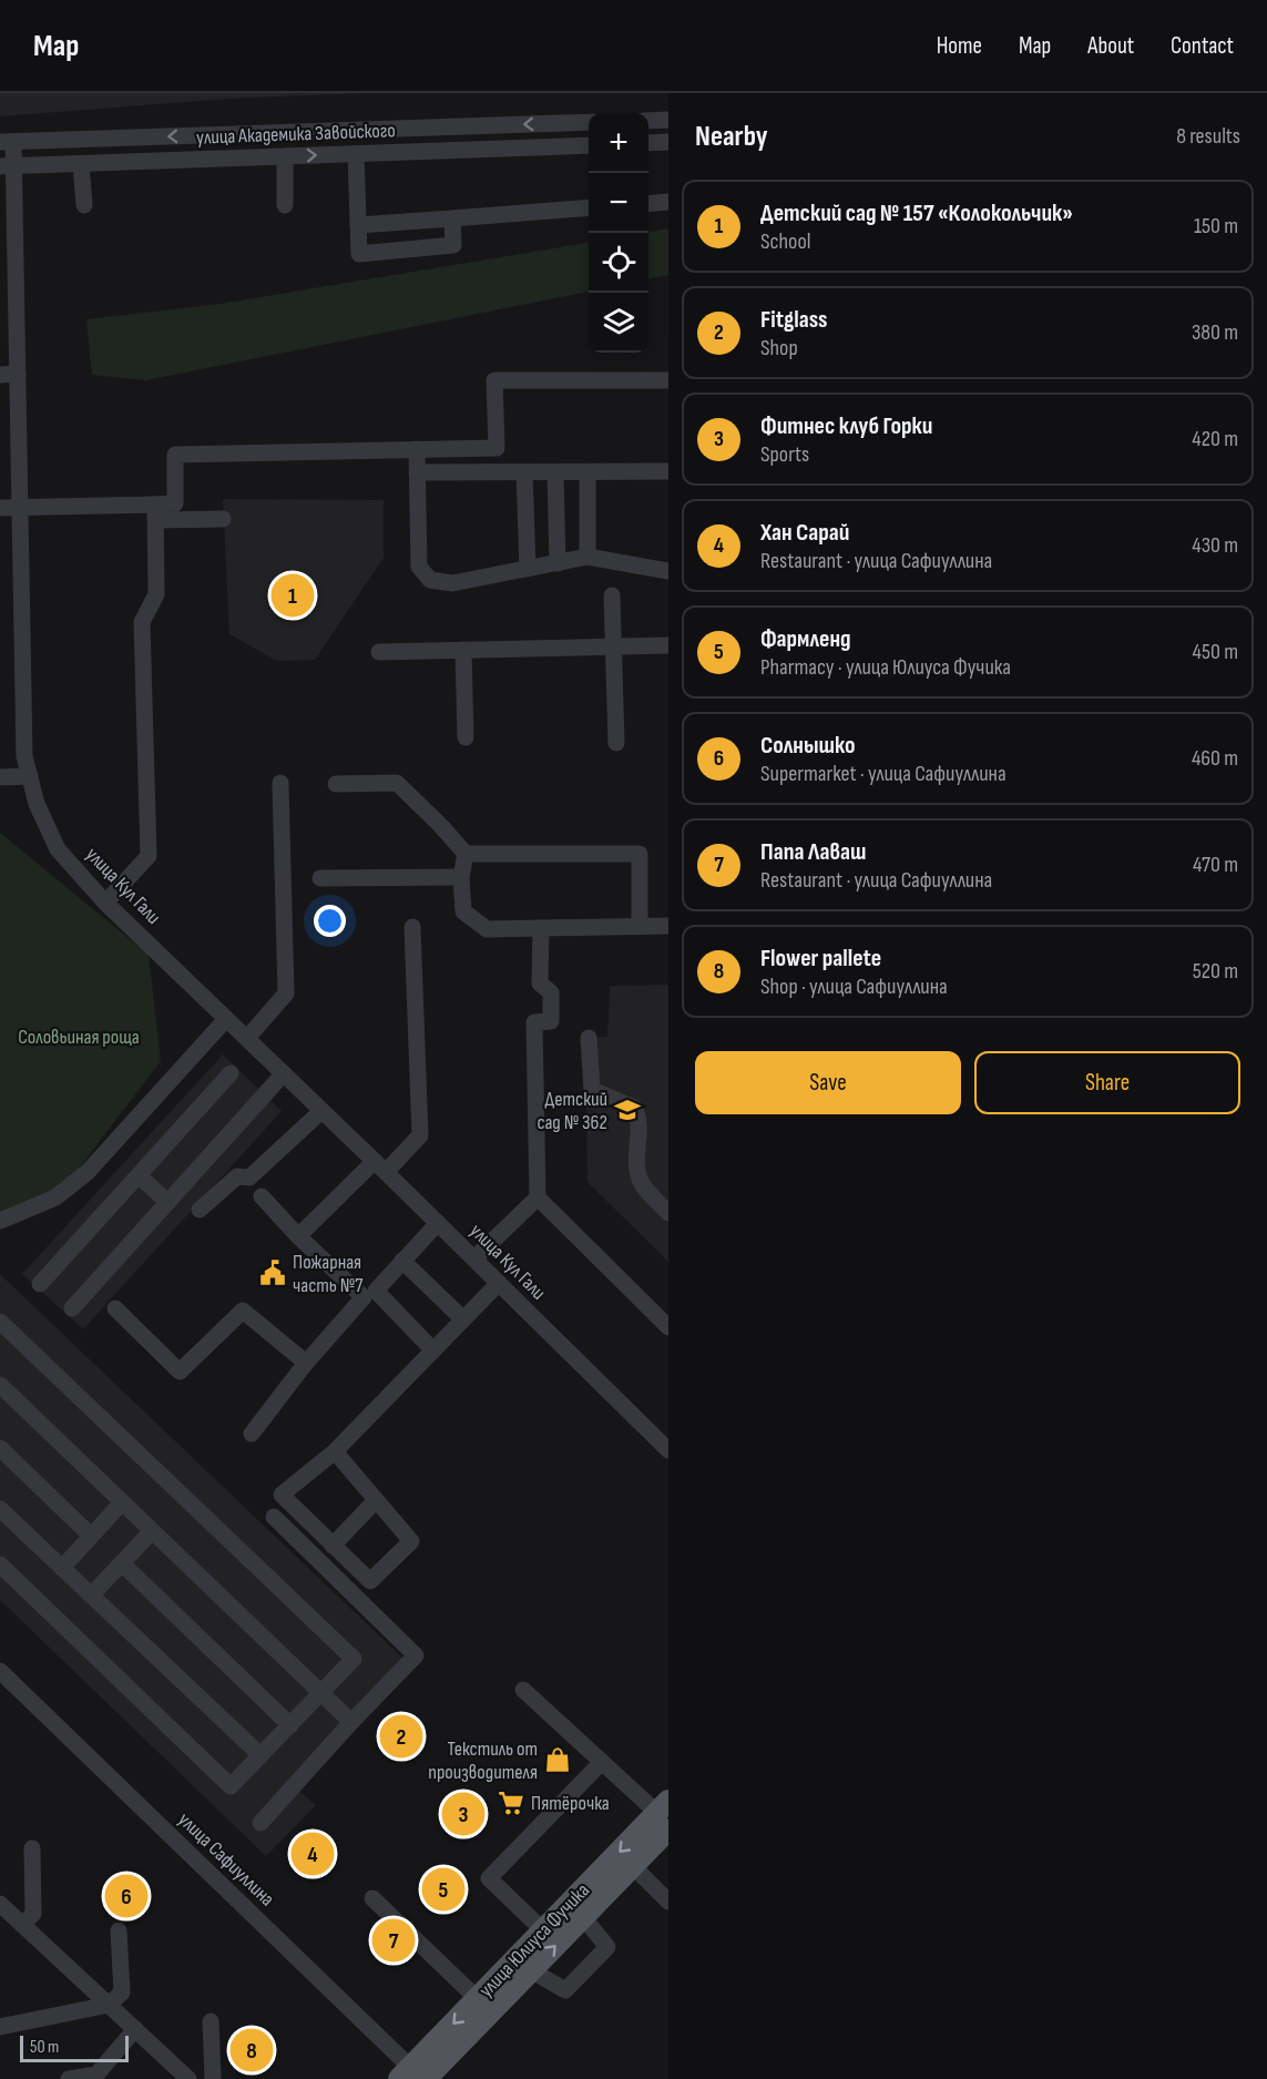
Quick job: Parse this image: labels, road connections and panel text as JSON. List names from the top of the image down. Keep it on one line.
{"streets":{"main road":["улица Юлиуса Фучика"],"street":["улица Академика Завойского","улица Кул Гали","улица Сафиуллина"]},"crossings":[["улица Академика Завойского","улица Кул Гали"],["улица Сафиуллина","улица Юлиуса Фучика"]],"parks":["Соловьиная роща"],"places":{"school or university":["Детский сад № 362"],"public building":["Пожарная часть №7"],"shop":["Текстиль от производителя"],"supermarket":["Пятёрочка"]},"scale_bar":"50 m","page":{"header":"Map","nav":["Home","Map","About","Contact"],"heading":["Nearby","8 results"],"map_buttons":["+","−"],"list":[{"mark":"1","name":"Детский сад № 157 «Колокольчик»","note":"School","value":"150 m"},{"mark":"2","name":"Fitglass","note":"Shop","value":"380 m"},{"mark":"3","name":"Фитнес клуб Горки","note":"Sports","value":"420 m"},{"mark":"4","name":"Хан Сарай","note":"Restaurant · улица Сафиуллина","value":"430 m"},{"mark":"5","name":"Фармленд","note":"Pharmacy · улица Юлиуса Фучика","value":"450 m"},{"mark":"6","name":"Солнышко","note":"Supermarket · улица Сафиуллина","value":"460 m"},{"mark":"7","name":"Папа Лаваш","note":"Restaurant · улица Сафиуллина","value":"470 m"},{"mark":"8","name":"Flower pallete","note":"Shop · улица Сафиуллина","value":"520 m"}],"pins":["1","2","3","4","5","6","7","8"],"buttons":["Save","Share"],"scale":"50 m"}}
